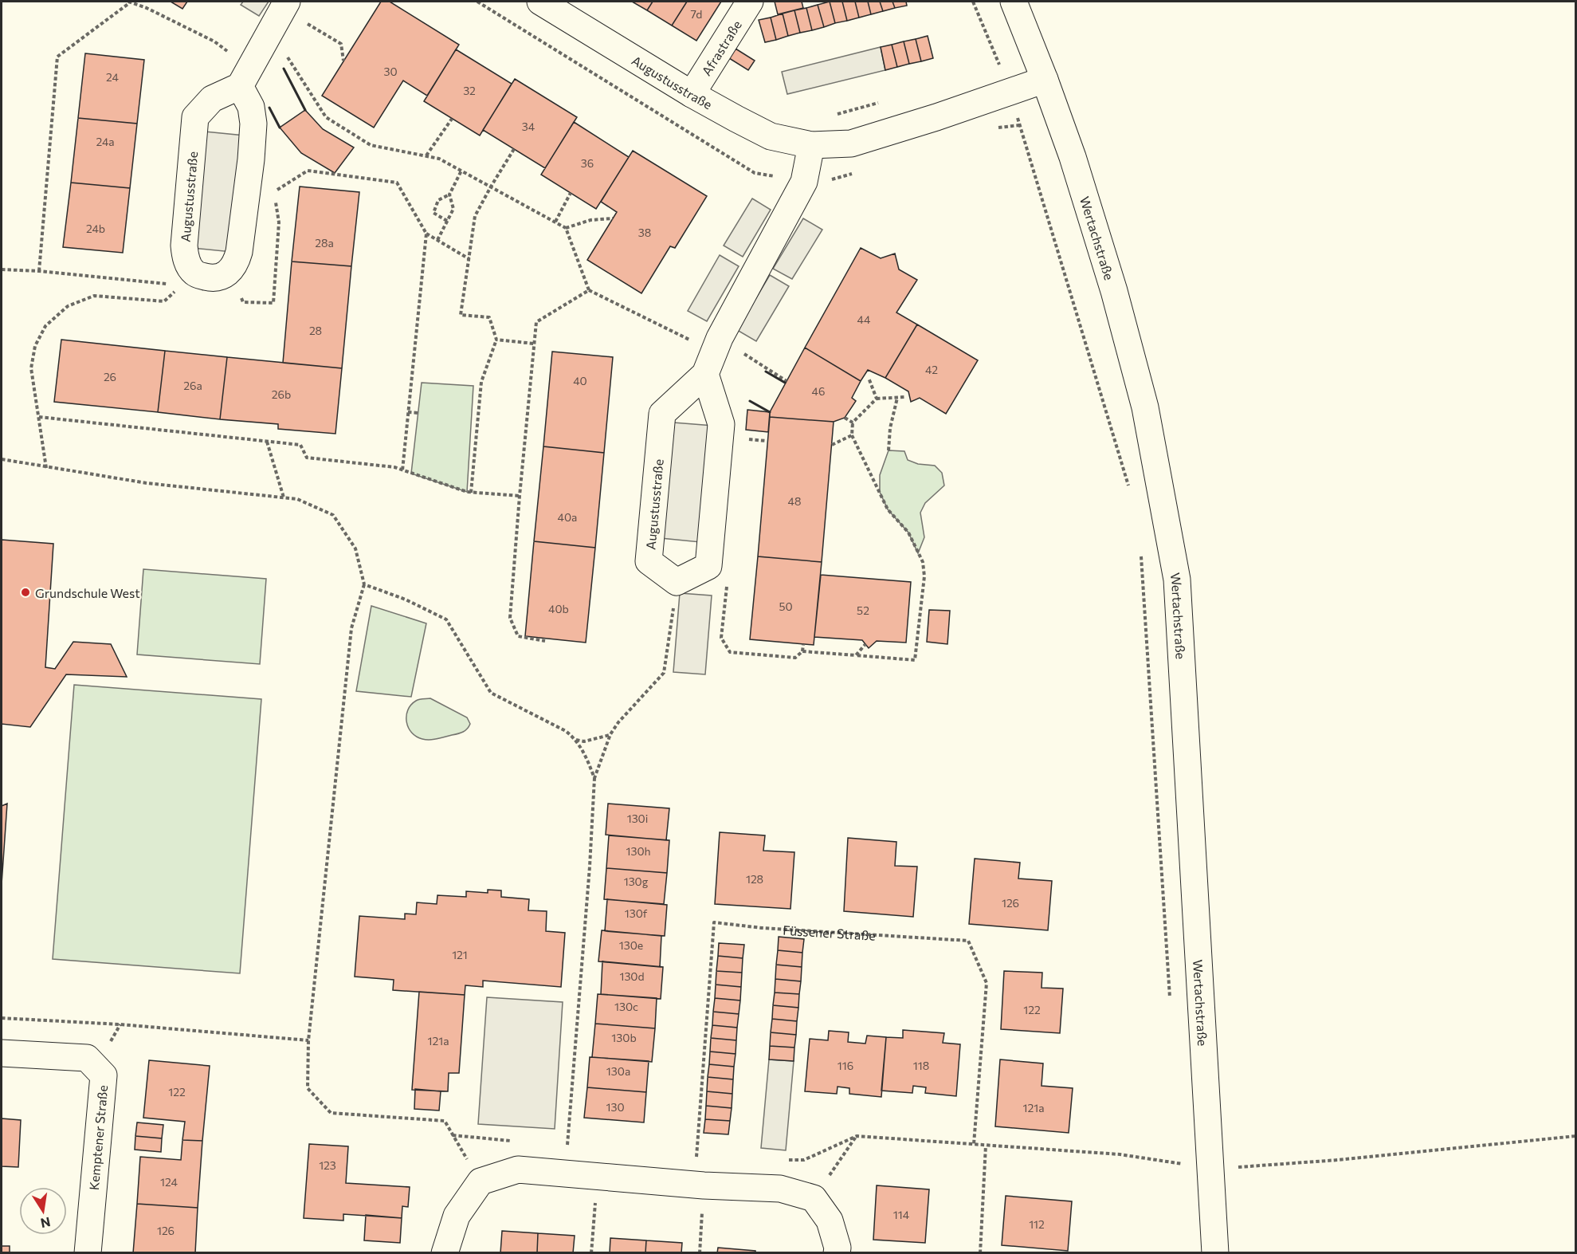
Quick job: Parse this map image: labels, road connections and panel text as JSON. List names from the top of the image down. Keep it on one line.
{"streets":{"street":["Afrastraße","Augustusstraße","Wertachstraße","Kemptener Straße"],"path":["Füssener Straße"]},"crossings":[["Afrastraße","Augustusstraße"],["Augustusstraße","Wertachstraße"]],"places":["Grundschule West"],"house_numbers":["7d","30","24","32","34","24a","36","24b","38","28a","44","28","42","26","40","26a","46","26b","48","40a","50","40b","52","130i","130h","128","130g","126","130f","130e","121","130d","130c","122","130b","121a","116","118","130a","122","130","121a","123","124","114","112","126"],"north":"bottom"}
